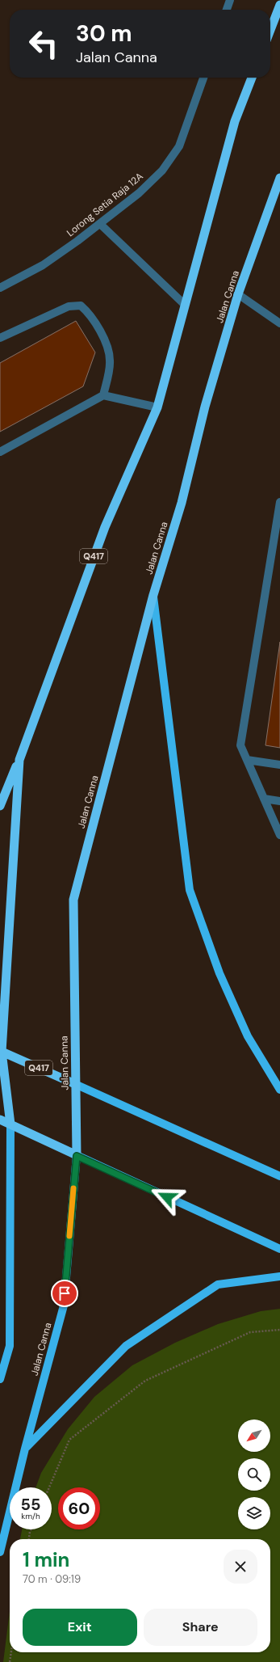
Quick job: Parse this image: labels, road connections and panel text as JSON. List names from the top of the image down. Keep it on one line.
{"streets":{"highway":["Jalan Canna","Q417"],"street":["Lorong Setia Raja 12A"]},"crossings":[["Jalan Canna","Q417"]],"north":"bottom left","page":{"turn":["30 m","Jalan Canna"],"speed":"55 km/h","limit":"60","heading":["1 min","70 m · 09:19"],"buttons":["Exit","Share"]}}
